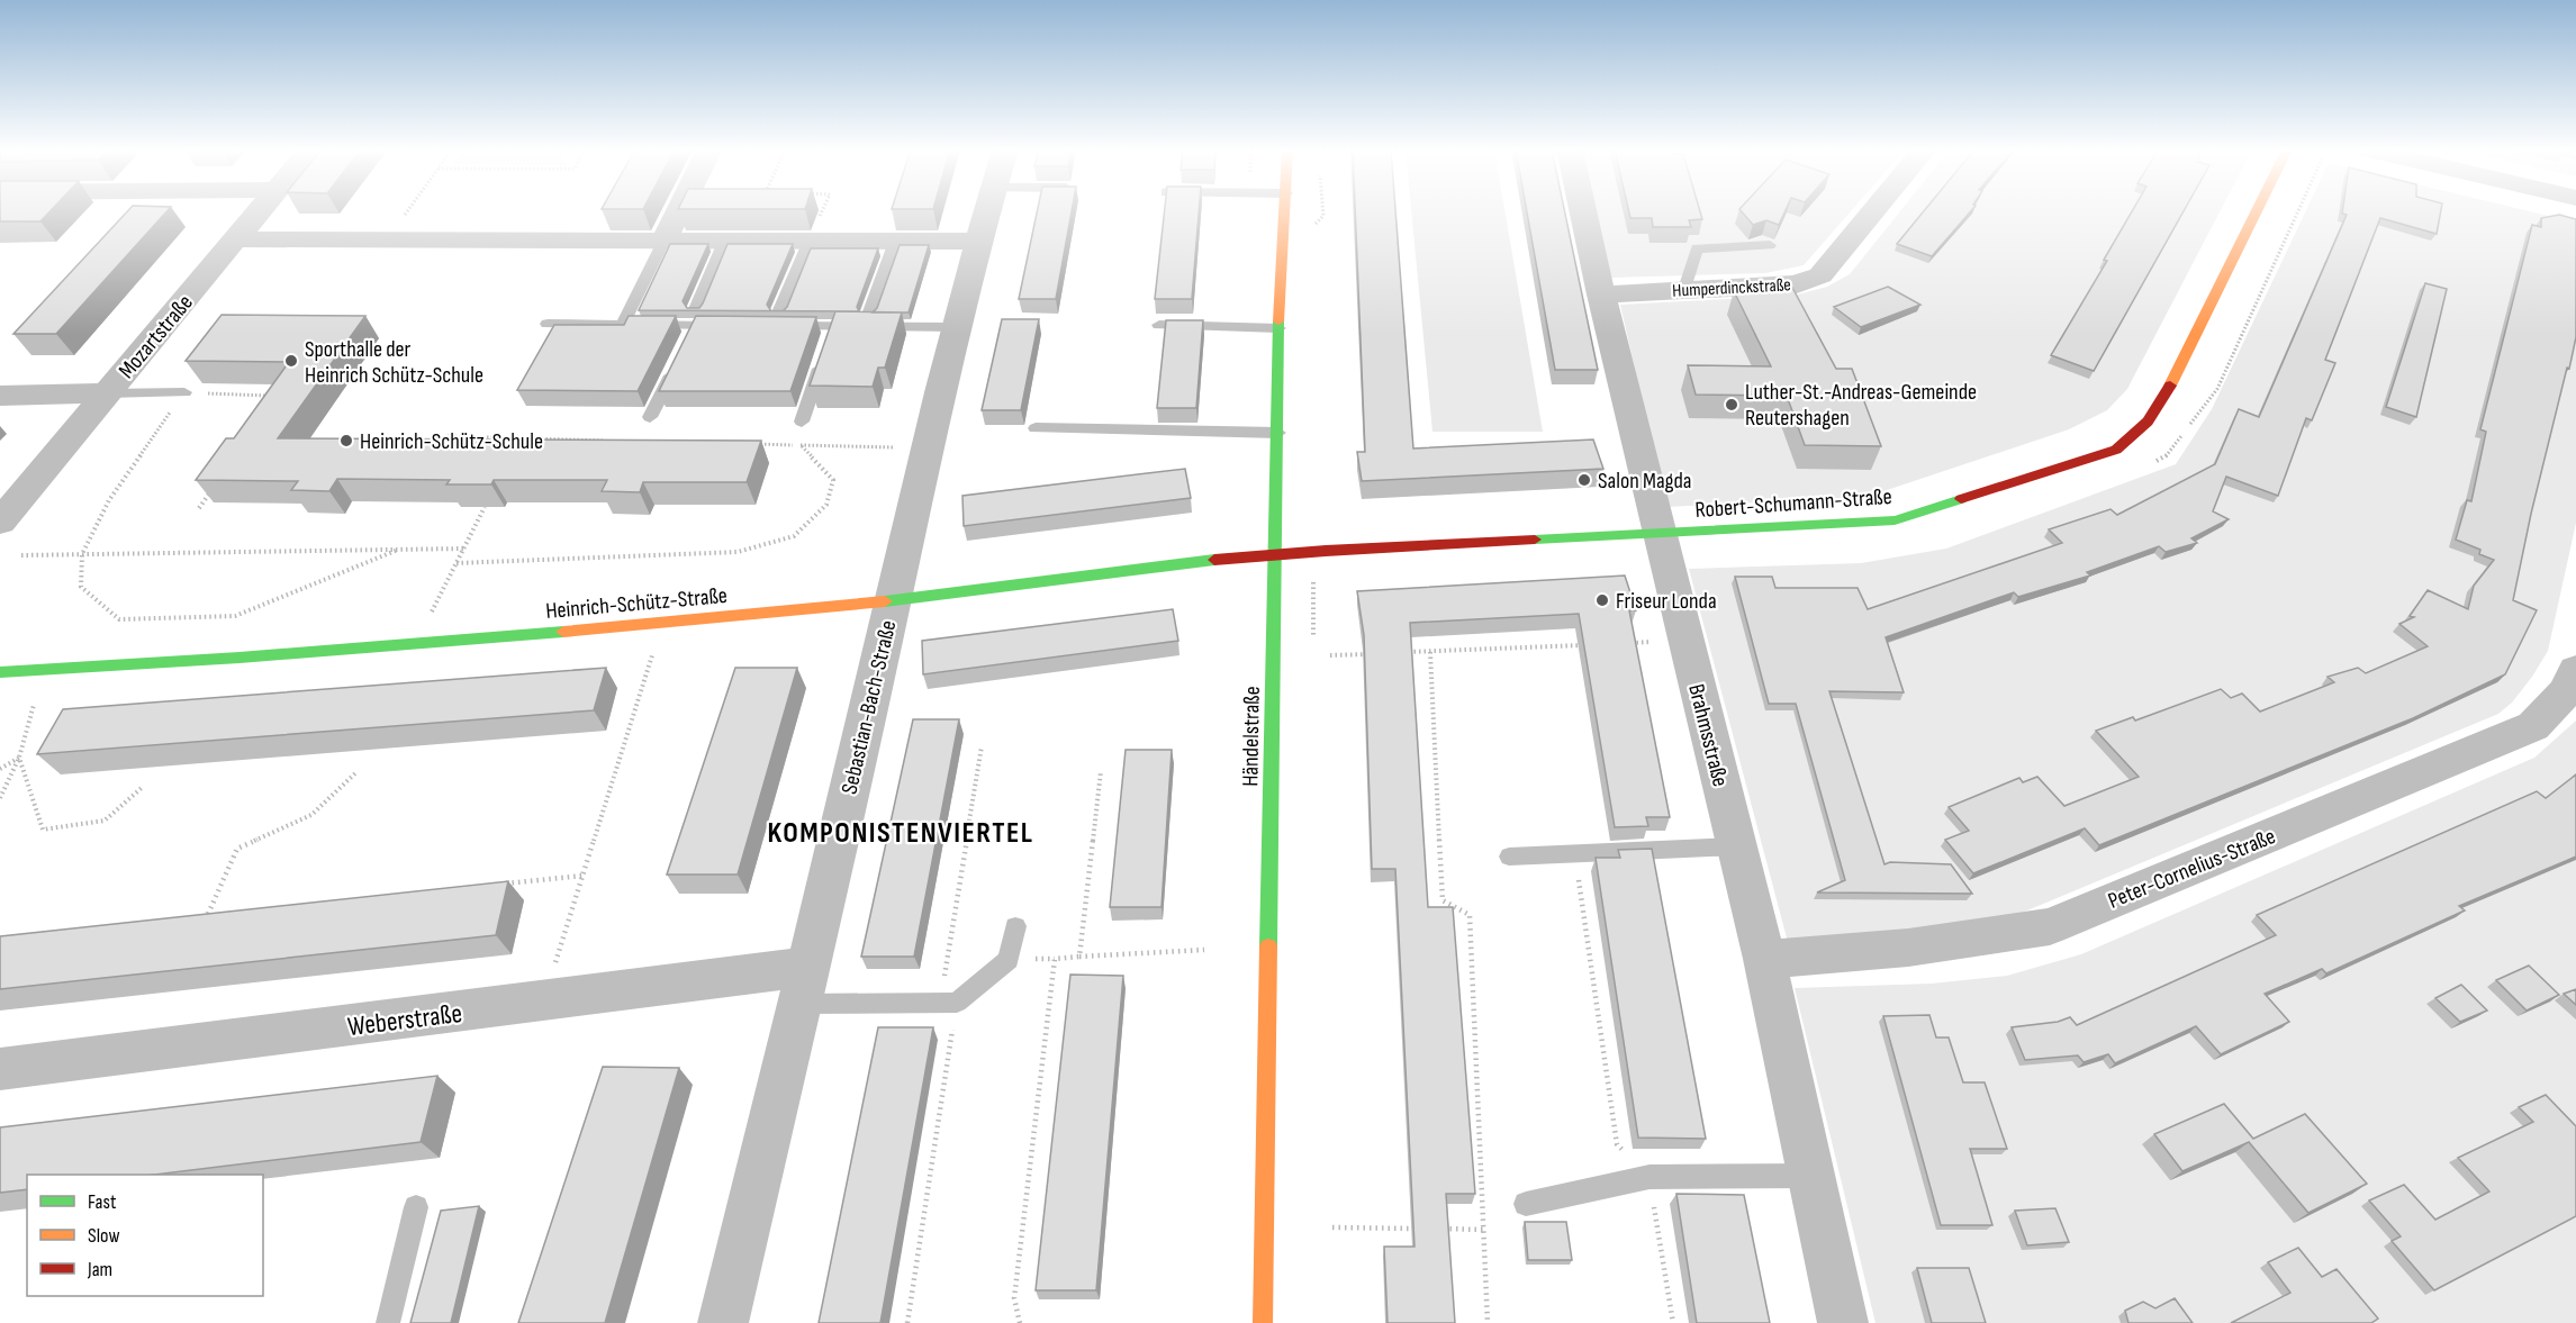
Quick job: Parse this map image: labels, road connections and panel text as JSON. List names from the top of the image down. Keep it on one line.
{"streets":{"street":["Humperdinckstraße","Mozartstraße","Robert-Schumann-Straße","Heinrich-Schütz-Straße","Sebastian-Bach-Straße","Brahmsstraße","Händelstraße","Peter-Cornelius-Straße","Weberstraße"]},"crossings":[["Humperdinckstraße","Brahmsstraße"],["Robert-Schumann-Straße","Heinrich-Schütz-Straße"],["Robert-Schumann-Straße","Brahmsstraße"],["Robert-Schumann-Straße","Händelstraße"],["Heinrich-Schütz-Straße","Sebastian-Bach-Straße"],["Heinrich-Schütz-Straße","Händelstraße"],["Sebastian-Bach-Straße","Weberstraße"],["Brahmsstraße","Peter-Cornelius-Straße"]],"districts":["KOMPONISTENVIERTEL"],"places":["Sporthalle der Heinrich Schütz-Schule","Luther-St.-Andreas-Gemeinde Reutershagen","Heinrich-Schütz-Schule","Salon Magda","Friseur Londa"],"legend":["Fast","Slow","Jam"]}
